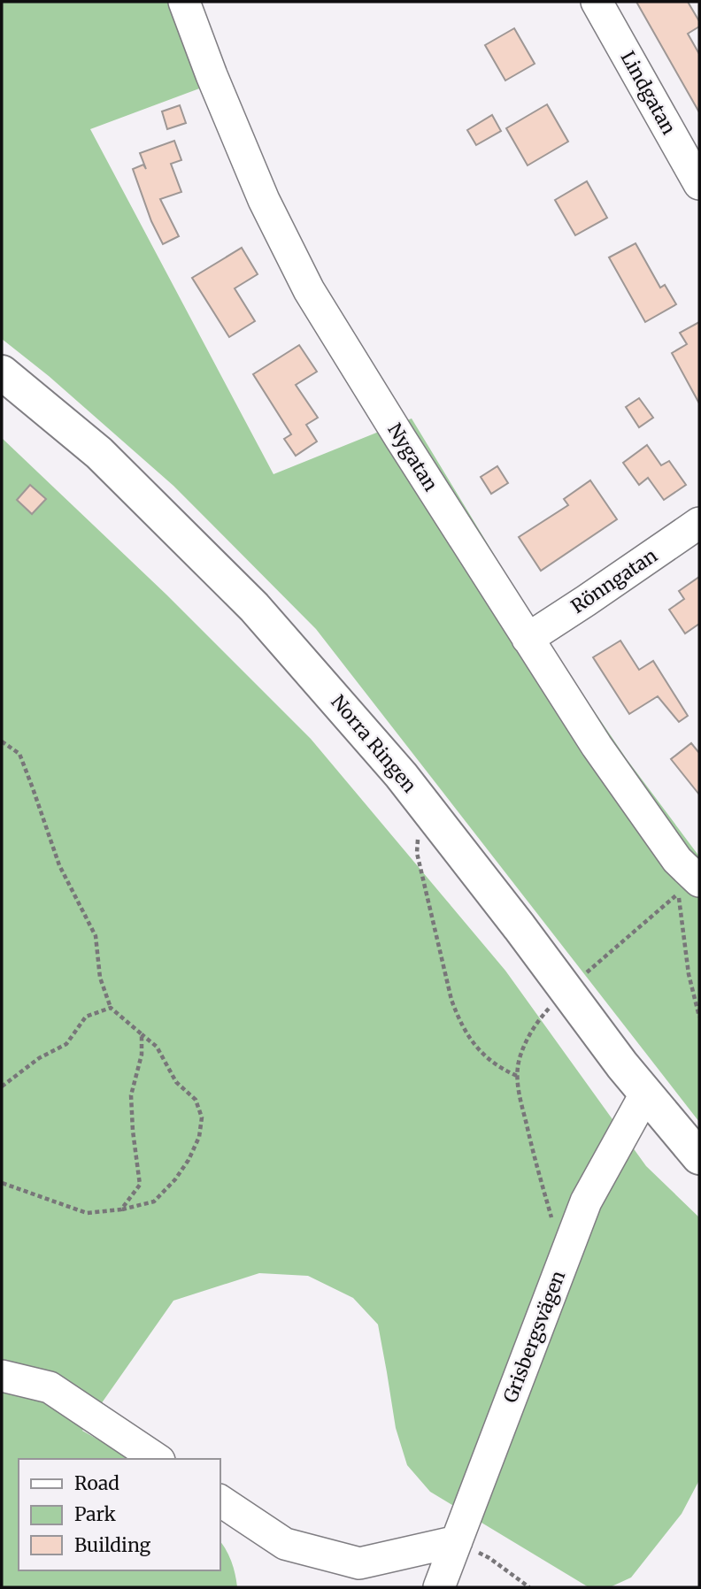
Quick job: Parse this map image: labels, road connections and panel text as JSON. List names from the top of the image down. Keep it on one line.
{"streets":{"main road":["Norra Ringen"],"street":["Lindgatan","Nygatan","Rönngatan","Grisbergsvägen"]},"crossings":[["Nygatan","Rönngatan"],["Norra Ringen","Grisbergsvägen"]],"legend":["Road","Park","Building"]}
